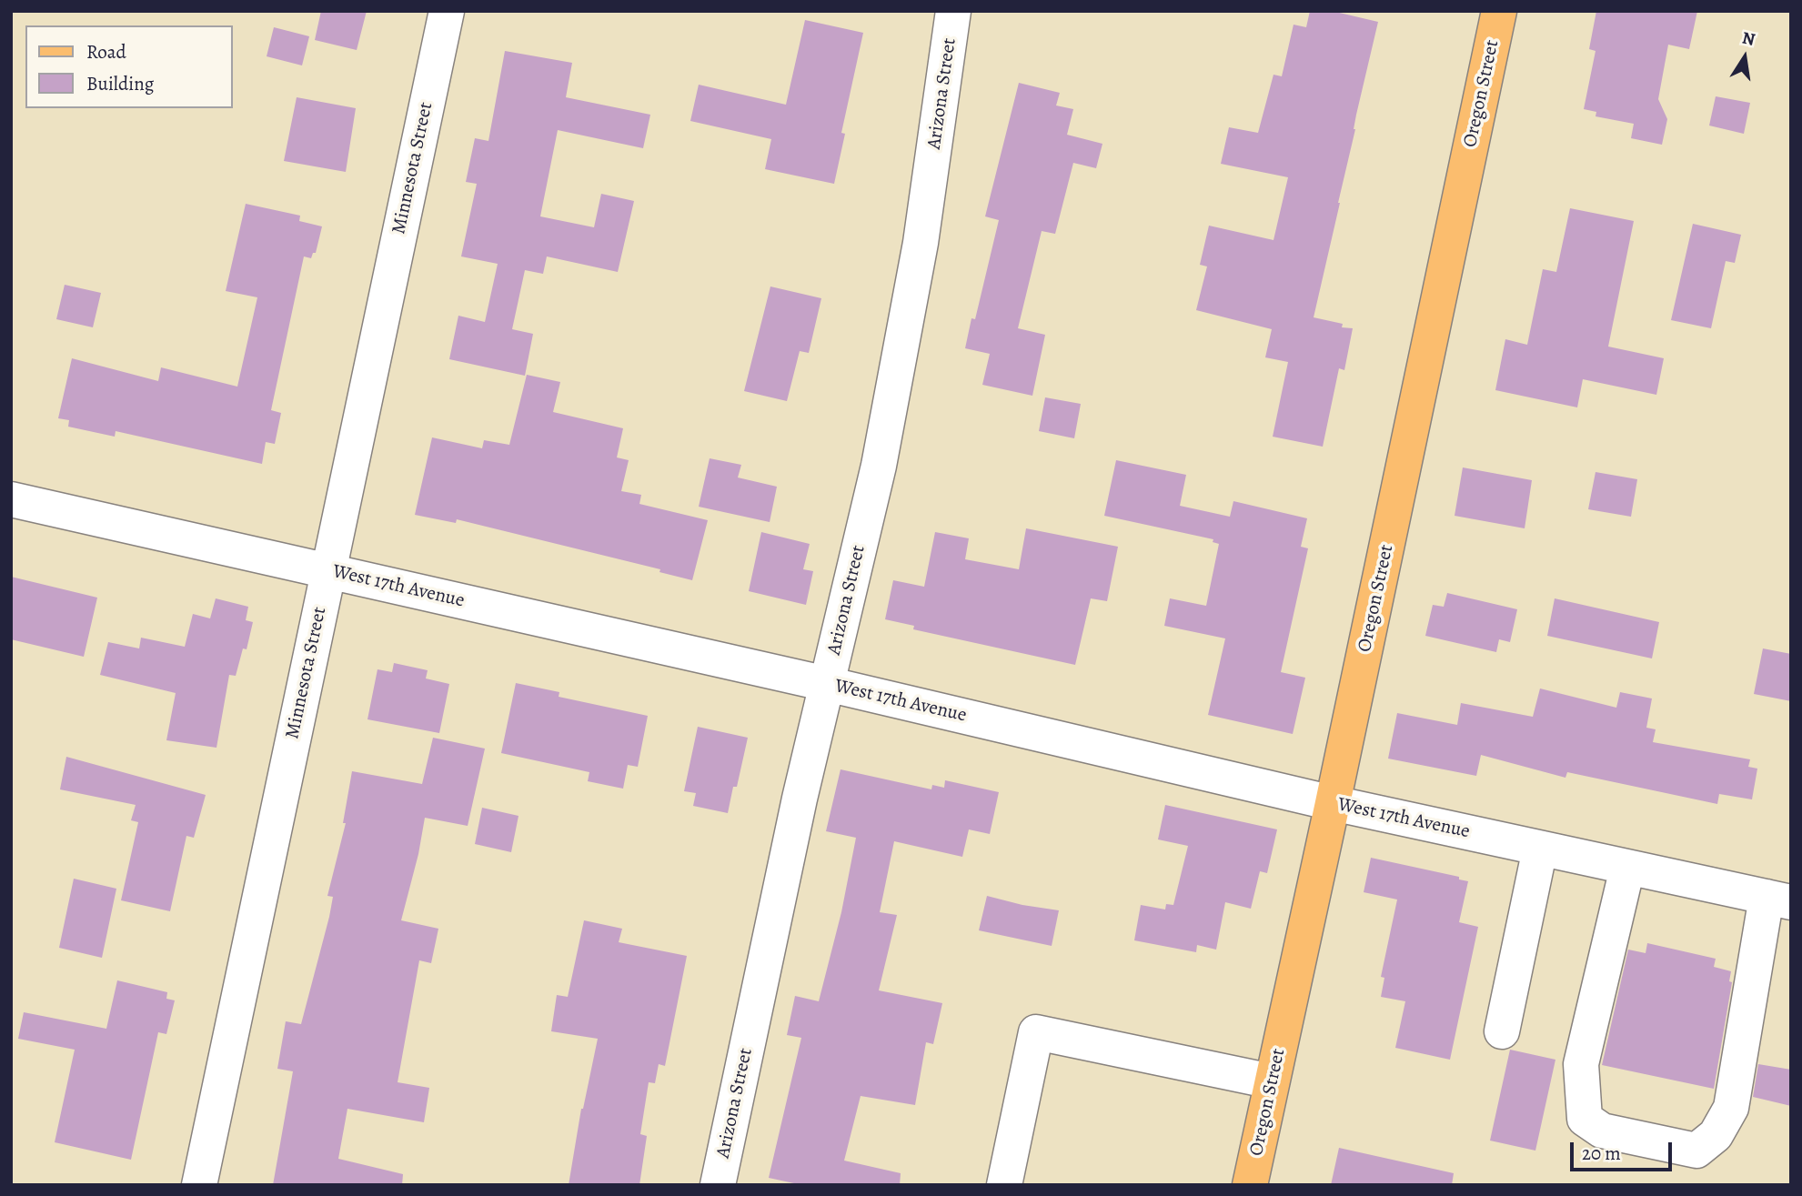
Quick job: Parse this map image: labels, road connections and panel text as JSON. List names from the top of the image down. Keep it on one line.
{"streets":{"main road":["Oregon Street"],"street":["Arizona Street","Minnesota Street","West 17th Avenue"]},"crossings":[["Arizona Street","West 17th Avenue"],["Oregon Street","West 17th Avenue"],["Minnesota Street","West 17th Avenue"]],"legend":["Road","Building"],"scale_bar":"20 m","north":"top"}
